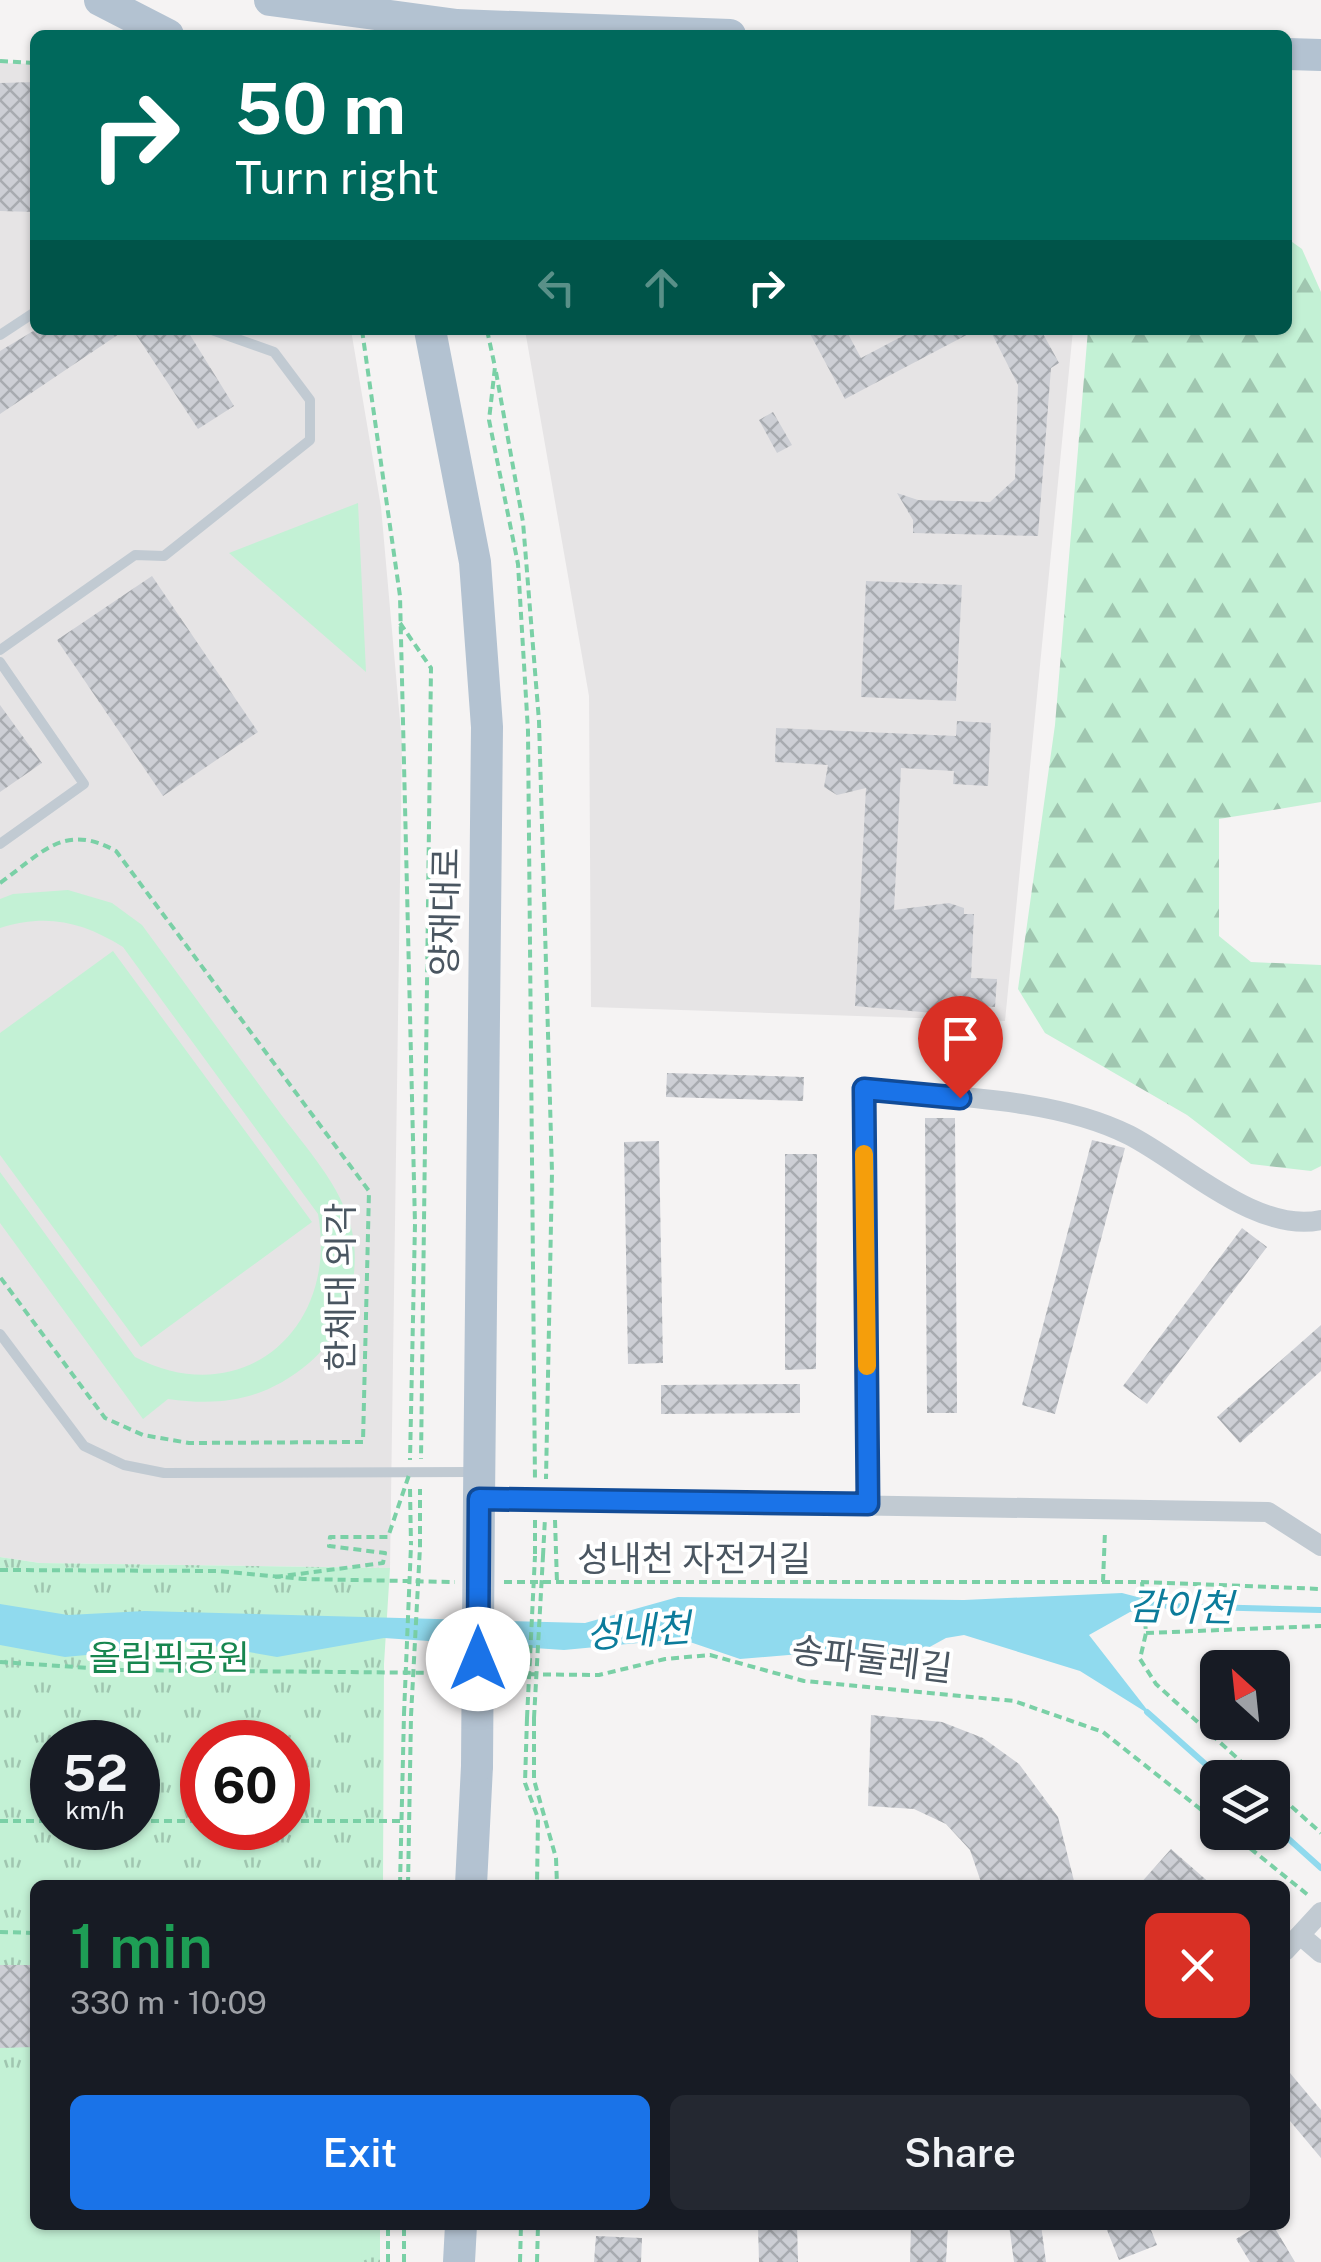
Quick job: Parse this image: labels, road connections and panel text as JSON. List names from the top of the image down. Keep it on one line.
{"streets":{"main road":["양재대로"],"path":["한체대 외각","성내천 자전거길","송파둘레길"]},"water":["감이천","성내천"],"parks":["올림픽공원"],"north":"top left","page":{"turn":["50 m","Turn right"],"speed":"52 km/h","limit":"60","heading":["1 min","330 m · 10:09"],"buttons":["Exit","Share"]}}
